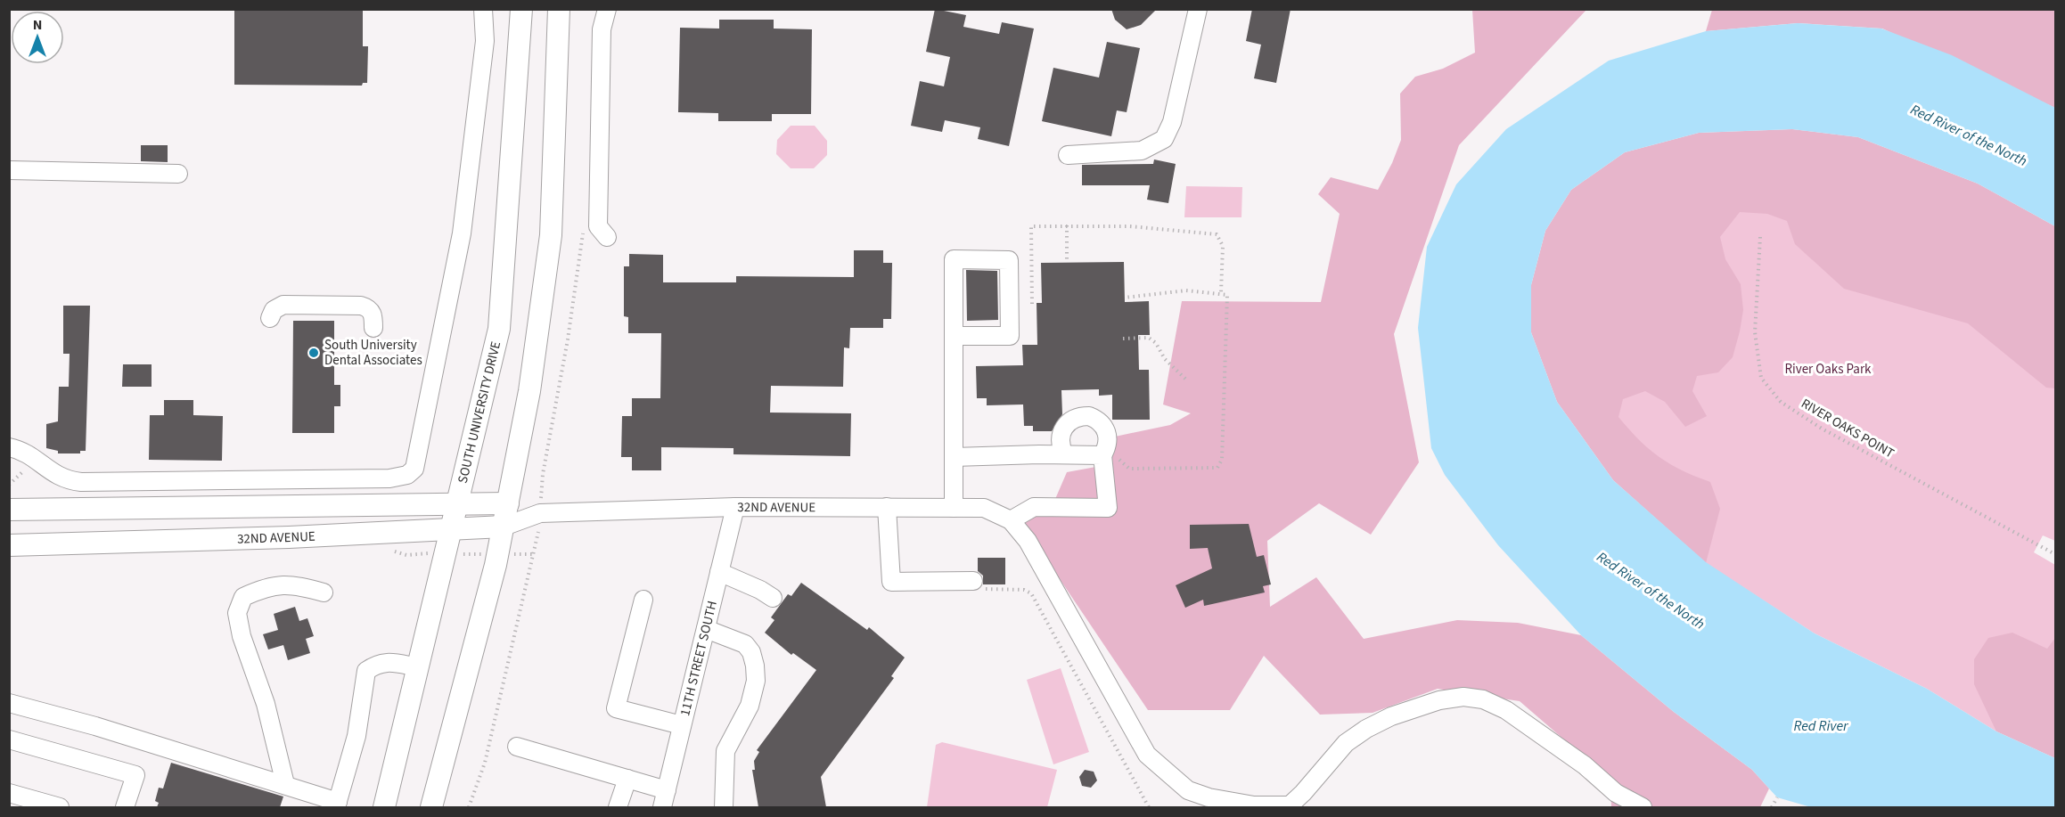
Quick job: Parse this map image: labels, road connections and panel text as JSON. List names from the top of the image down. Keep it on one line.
{"streets":{"main road":["SOUTH UNIVERSITY DRIVE","32ND AVENUE"],"street":["11TH STREET SOUTH"],"path":["RIVER OAKS POINT"]},"crossings":[["SOUTH UNIVERSITY DRIVE","32ND AVENUE"],["32ND AVENUE","11TH STREET SOUTH"]],"water":["Red River of the North","Red River"],"parks":["River Oaks Park"],"places":["South University Dental Associates"],"north":"top"}
